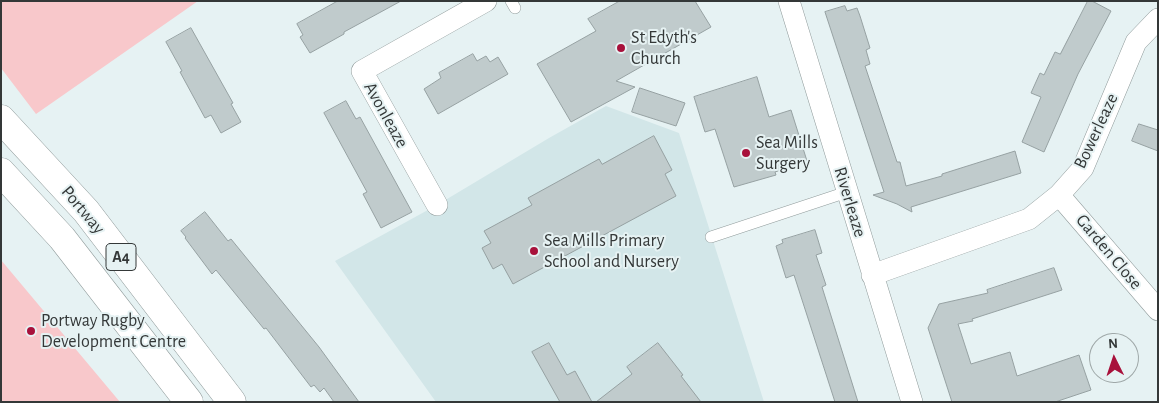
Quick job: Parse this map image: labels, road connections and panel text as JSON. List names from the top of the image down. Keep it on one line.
{"streets":{"highway":["Portway","A4"],"street":["Avonleaze","Bowerleaze","Riverleaze","Garden Close"]},"crossings":[["Bowerleaze","Riverleaze"],["Bowerleaze","Garden Close"]],"places":["St Edyth's Church","Sea Mills Surgery","Sea Mills Primary School and Nursery","Portway Rugby Development Centre"],"north":"top"}
